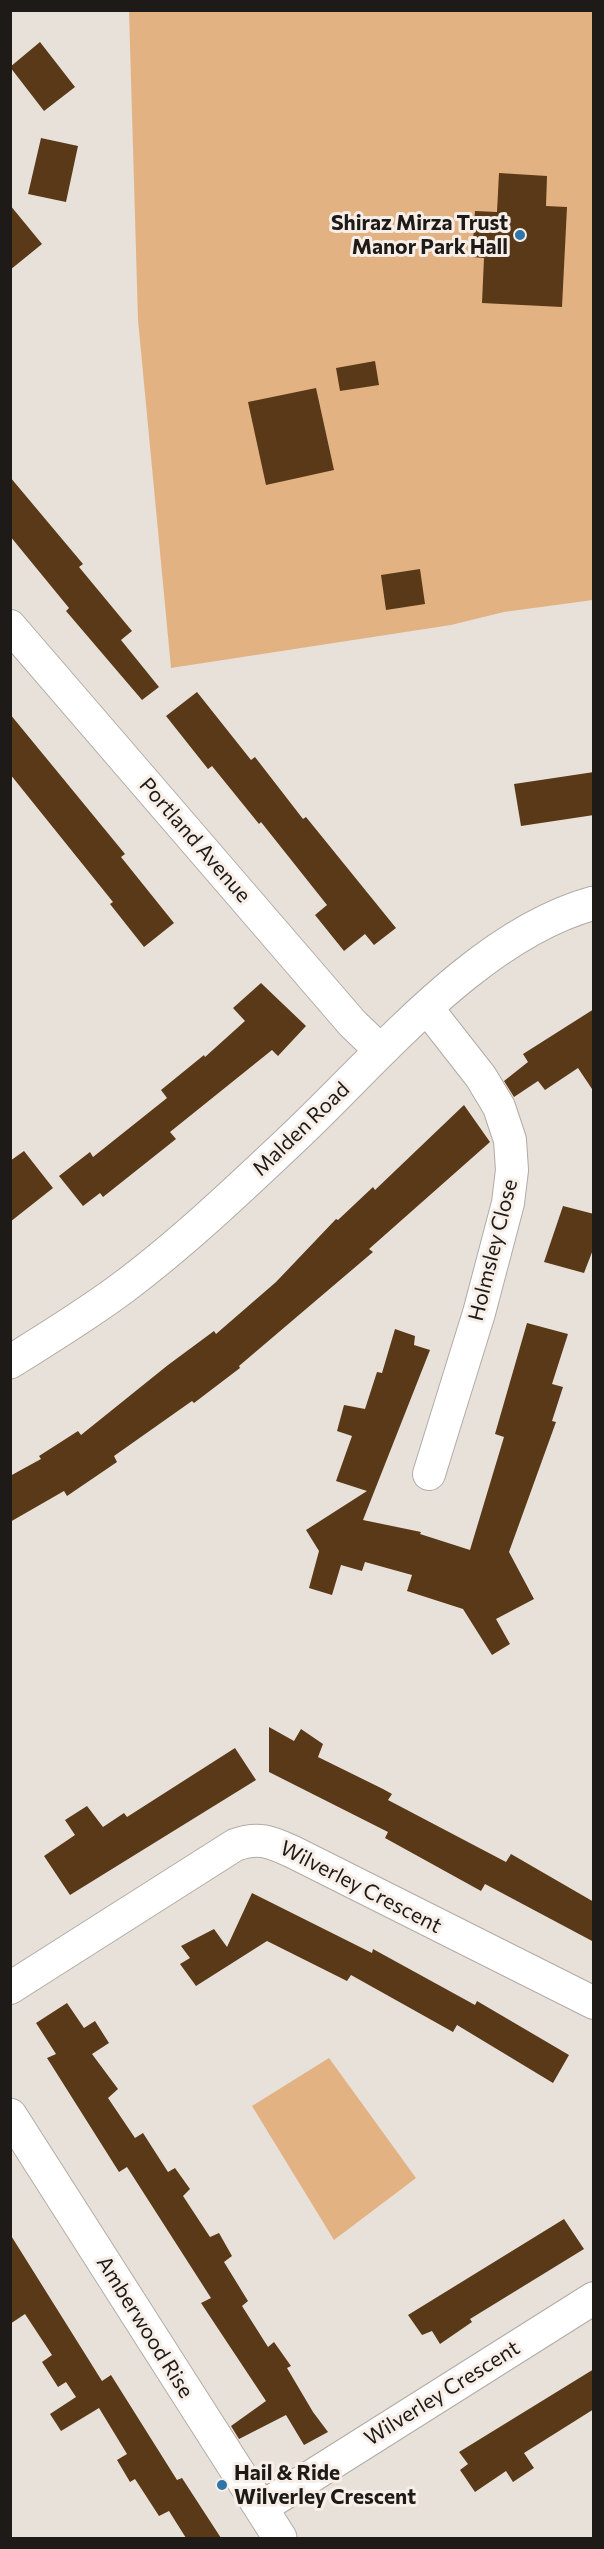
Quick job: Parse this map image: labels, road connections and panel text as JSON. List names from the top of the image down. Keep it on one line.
{"streets":{"main road":["Malden Road","Amberwood Rise"],"street":["Portland Avenue","Holmsley Close","Wilverley Crescent"]},"crossings":[["Portland Avenue","Malden Road"],["Malden Road","Holmsley Close"],["Wilverley Crescent","Amberwood Rise"]],"places":["Shiraz Mirza Trust Manor Park Hall","Hail & Ride Wilverley Crescent"]}
